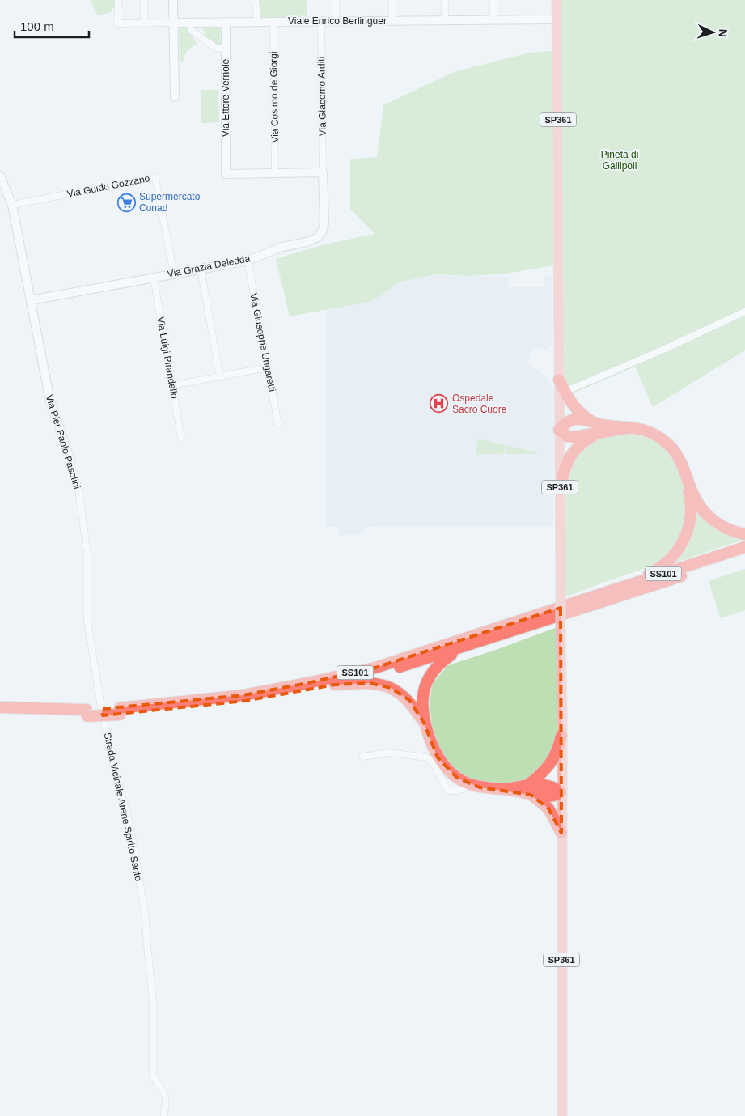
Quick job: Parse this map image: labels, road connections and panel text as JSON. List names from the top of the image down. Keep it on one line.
{"streets":{"highway":["SS101"],"main road":["SP361"],"street":["Viale Enrico Berlinguer","Via Giacomo Arditi","Via Cosimo de Giorgi","Via Ettore Vernole","Via Guido Gozzano","Via Grazia Deledda","Via Giuseppe Ungaretti","Via Luigi Pirandello","Via Pier Paolo Pasolini","Strada Vicinale Arene Spirito Santo"]},"crossings":[["Viale Enrico Berlinguer","Via Giacomo Arditi"],["Viale Enrico Berlinguer","Via Cosimo de Giorgi"],["Viale Enrico Berlinguer","Via Ettore Vernole"],["Viale Enrico Berlinguer","SP361"],["Via Giacomo Arditi","Via Grazia Deledda"],["Via Cosimo de Giorgi","Via Ettore Vernole"],["Via Guido Gozzano","Via Grazia Deledda"],["Via Guido Gozzano","Via Pier Paolo Pasolini"],["Via Grazia Deledda","Via Giuseppe Ungaretti"],["Via Grazia Deledda","Via Luigi Pirandello"],["Via Grazia Deledda","Via Pier Paolo Pasolini"],["Via Pier Paolo Pasolini","Strada Vicinale Arene Spirito Santo"]],"parks":["Pineta di Gallipoli"],"places":{"supermarket":["Supermercato Conad"],"hospital":["Ospedale Sacro Cuore"]},"scale_bar":"100 m","north":"right"}
